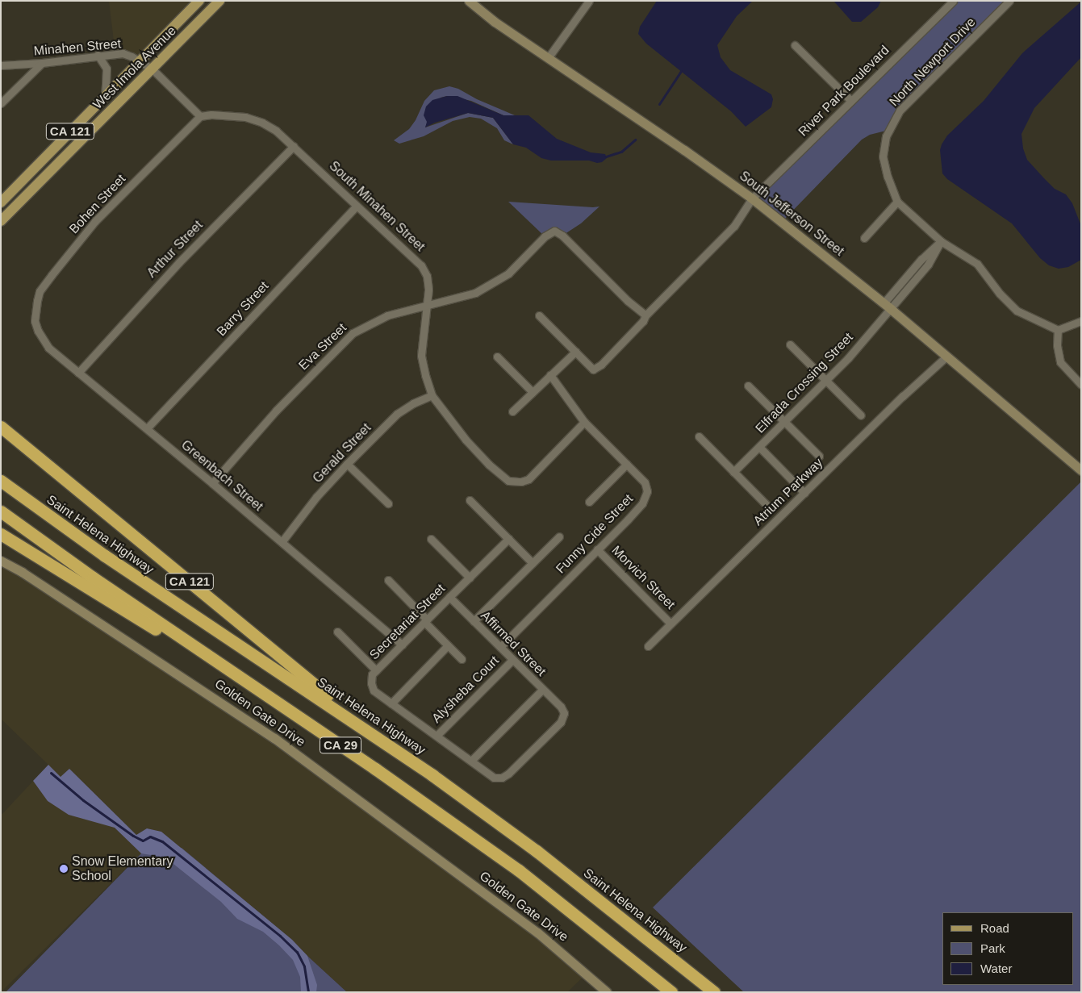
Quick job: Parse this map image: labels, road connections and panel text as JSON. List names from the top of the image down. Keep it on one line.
{"streets":{"highway":["CA 121","Saint Helena Highway","CA 29"],"main road":["West Imola Avenue"],"street":["Minahen Street","North Newport Drive","River Park Boulevard","Bohen Street","South Minahen Street","South Jefferson Street","Arthur Street","Barry Street","Eva Street","Elfrada Crossing Street","Gerald Street","Greenbach Street","Atrium Parkway","Funny Cide Street","Morvich Street","Secretariat Street","Affirmed Street","Alysheba Court","Golden Gate Drive"]},"crossings":[["Minahen Street","West Imola Avenue"],["North Newport Drive","Elfrada Crossing Street"],["River Park Boulevard","South Jefferson Street"],["River Park Boulevard","Eva Street"],["CA 121","Saint Helena Highway"],["Bohen Street","South Minahen Street"],["Bohen Street","Greenbach Street"],["South Minahen Street","Arthur Street"],["South Minahen Street","Barry Street"],["South Minahen Street","Eva Street"],["South Minahen Street","Gerald Street"],["South Minahen Street","Funny Cide Street"],["South Jefferson Street","Elfrada Crossing Street"],["South Jefferson Street","Atrium Parkway"],["Arthur Street","Greenbach Street"],["Barry Street","Greenbach Street"],["Eva Street","Greenbach Street"],["Gerald Street","Greenbach Street"],["Greenbach Street","Secretariat Street"],["Atrium Parkway","Morvich Street"],["Funny Cide Street","Morvich Street"],["Funny Cide Street","Affirmed Street"],["Secretariat Street","Affirmed Street"],["Secretariat Street","Alysheba Court"],["Affirmed Street","Alysheba Court"]],"places":["Snow Elementary School"],"legend":["Road","Park","Water"]}
